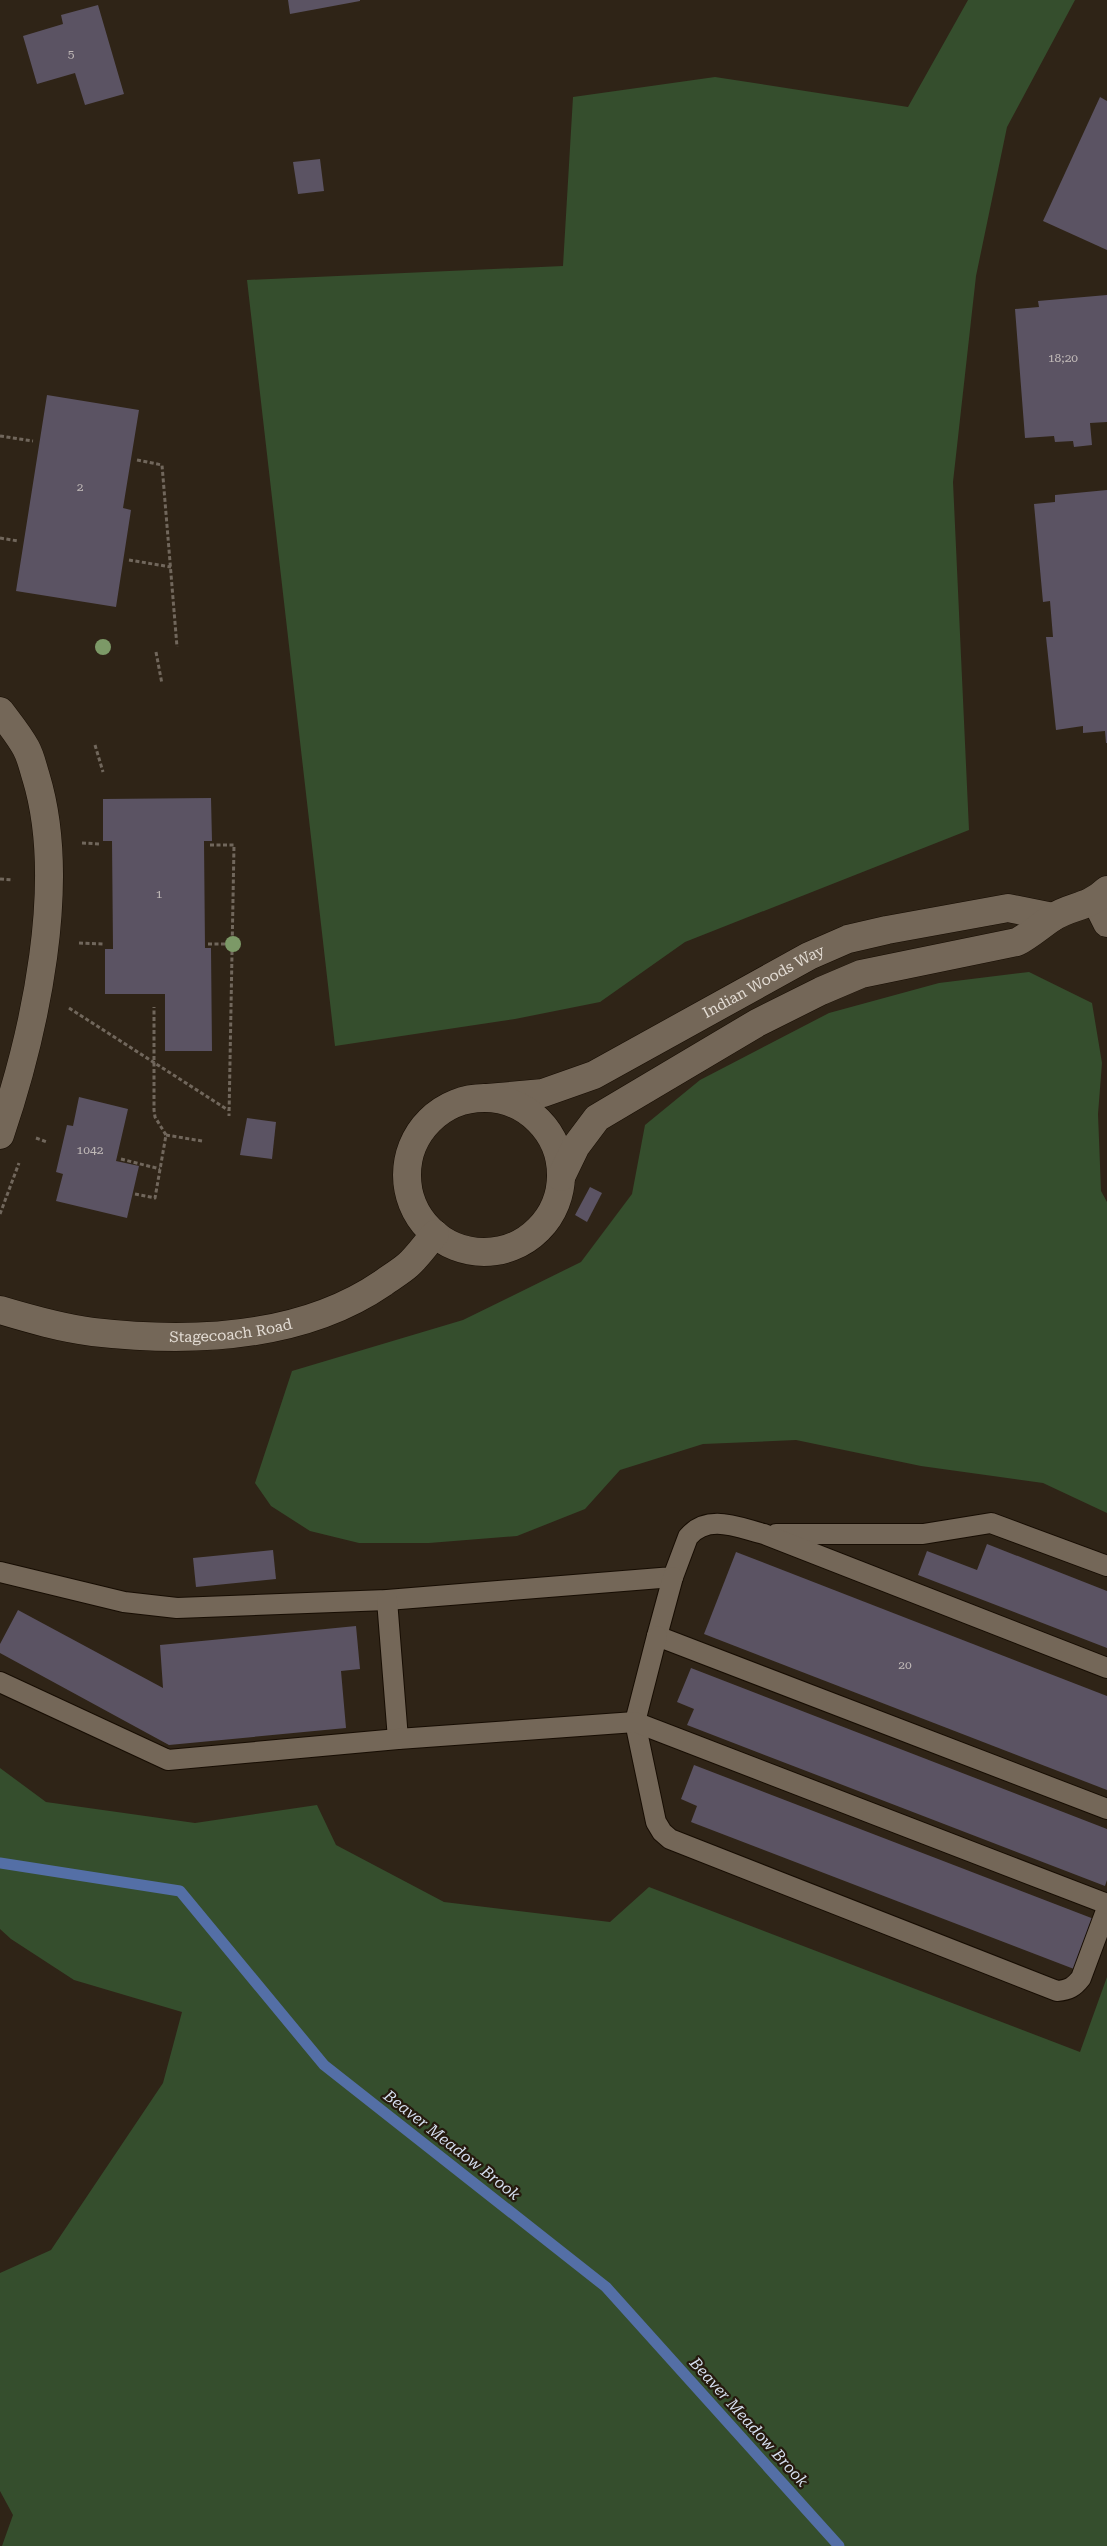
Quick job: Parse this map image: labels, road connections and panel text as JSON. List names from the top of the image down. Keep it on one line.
{"streets":{"street":["Indian Woods Way","Stagecoach Road"]},"crossings":[["Indian Woods Way","Stagecoach Road"]],"water":["Beaver Meadow Brook"],"house_numbers":["5","18;20","2","1","1042","20"]}
